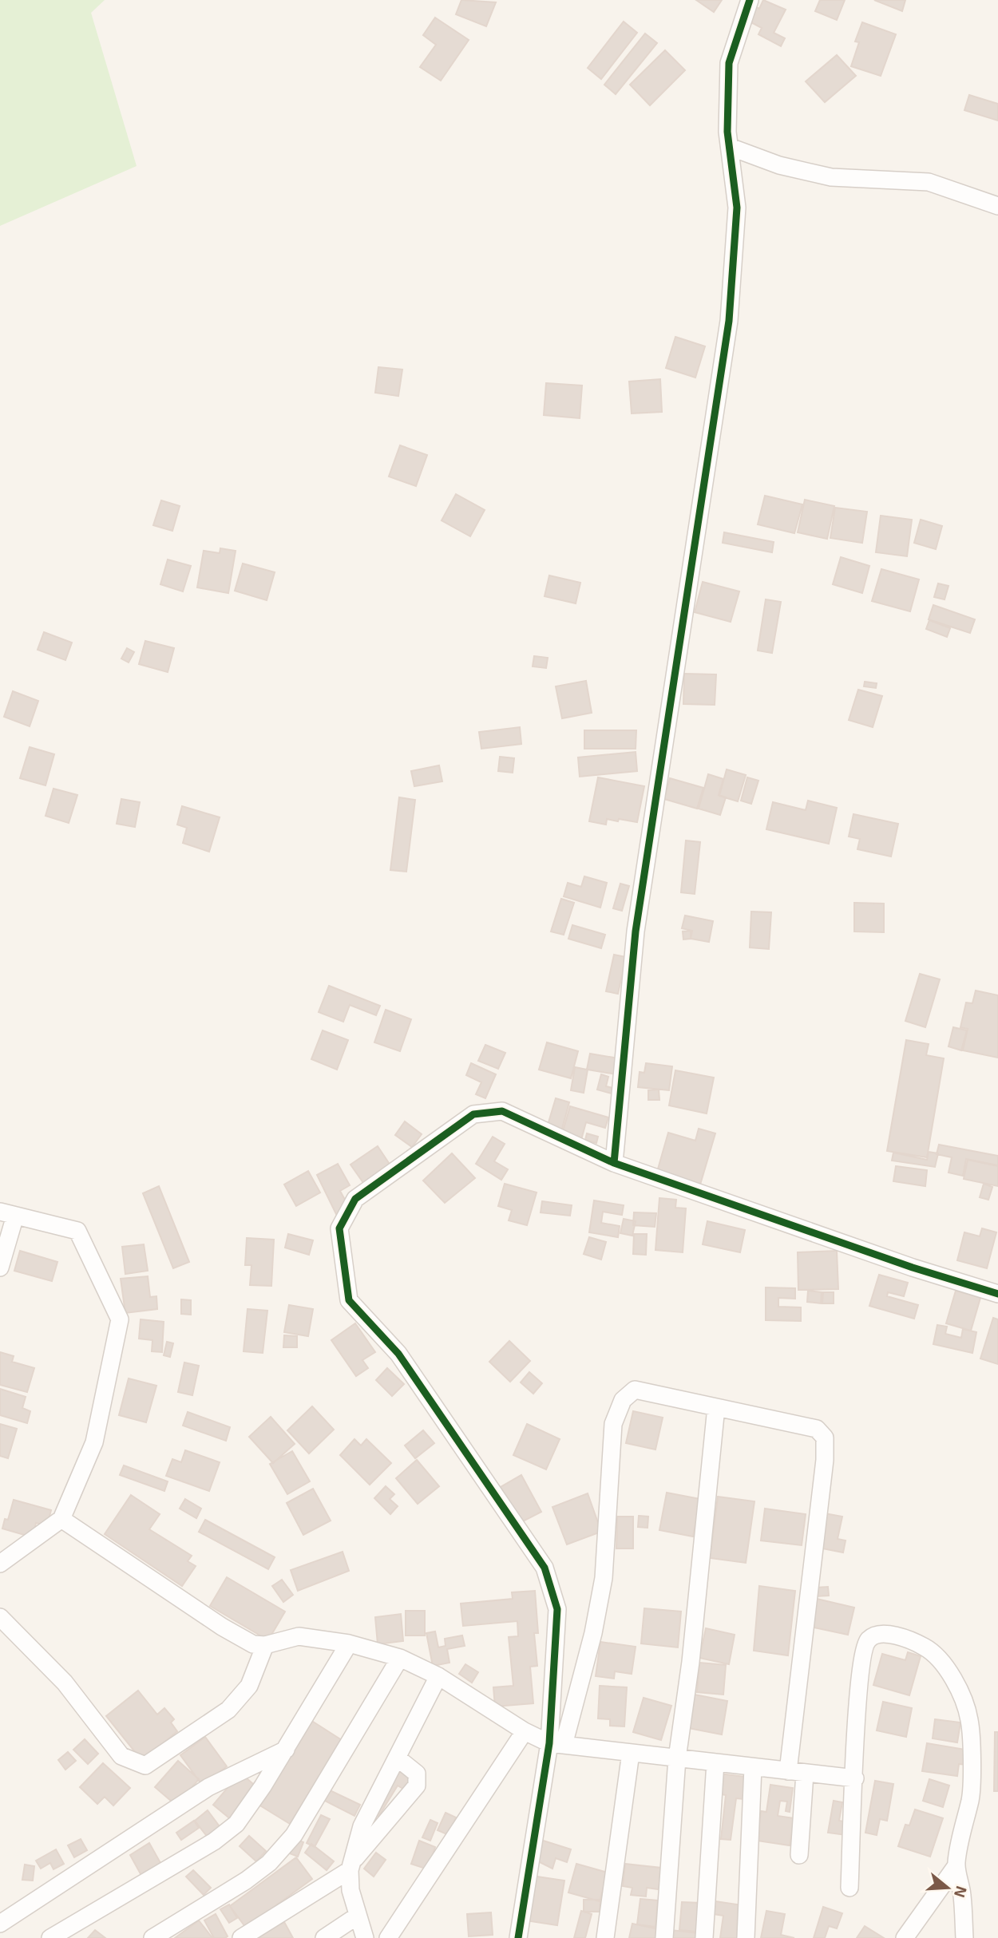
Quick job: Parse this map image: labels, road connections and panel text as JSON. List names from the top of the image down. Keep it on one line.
{"north":"right"}
